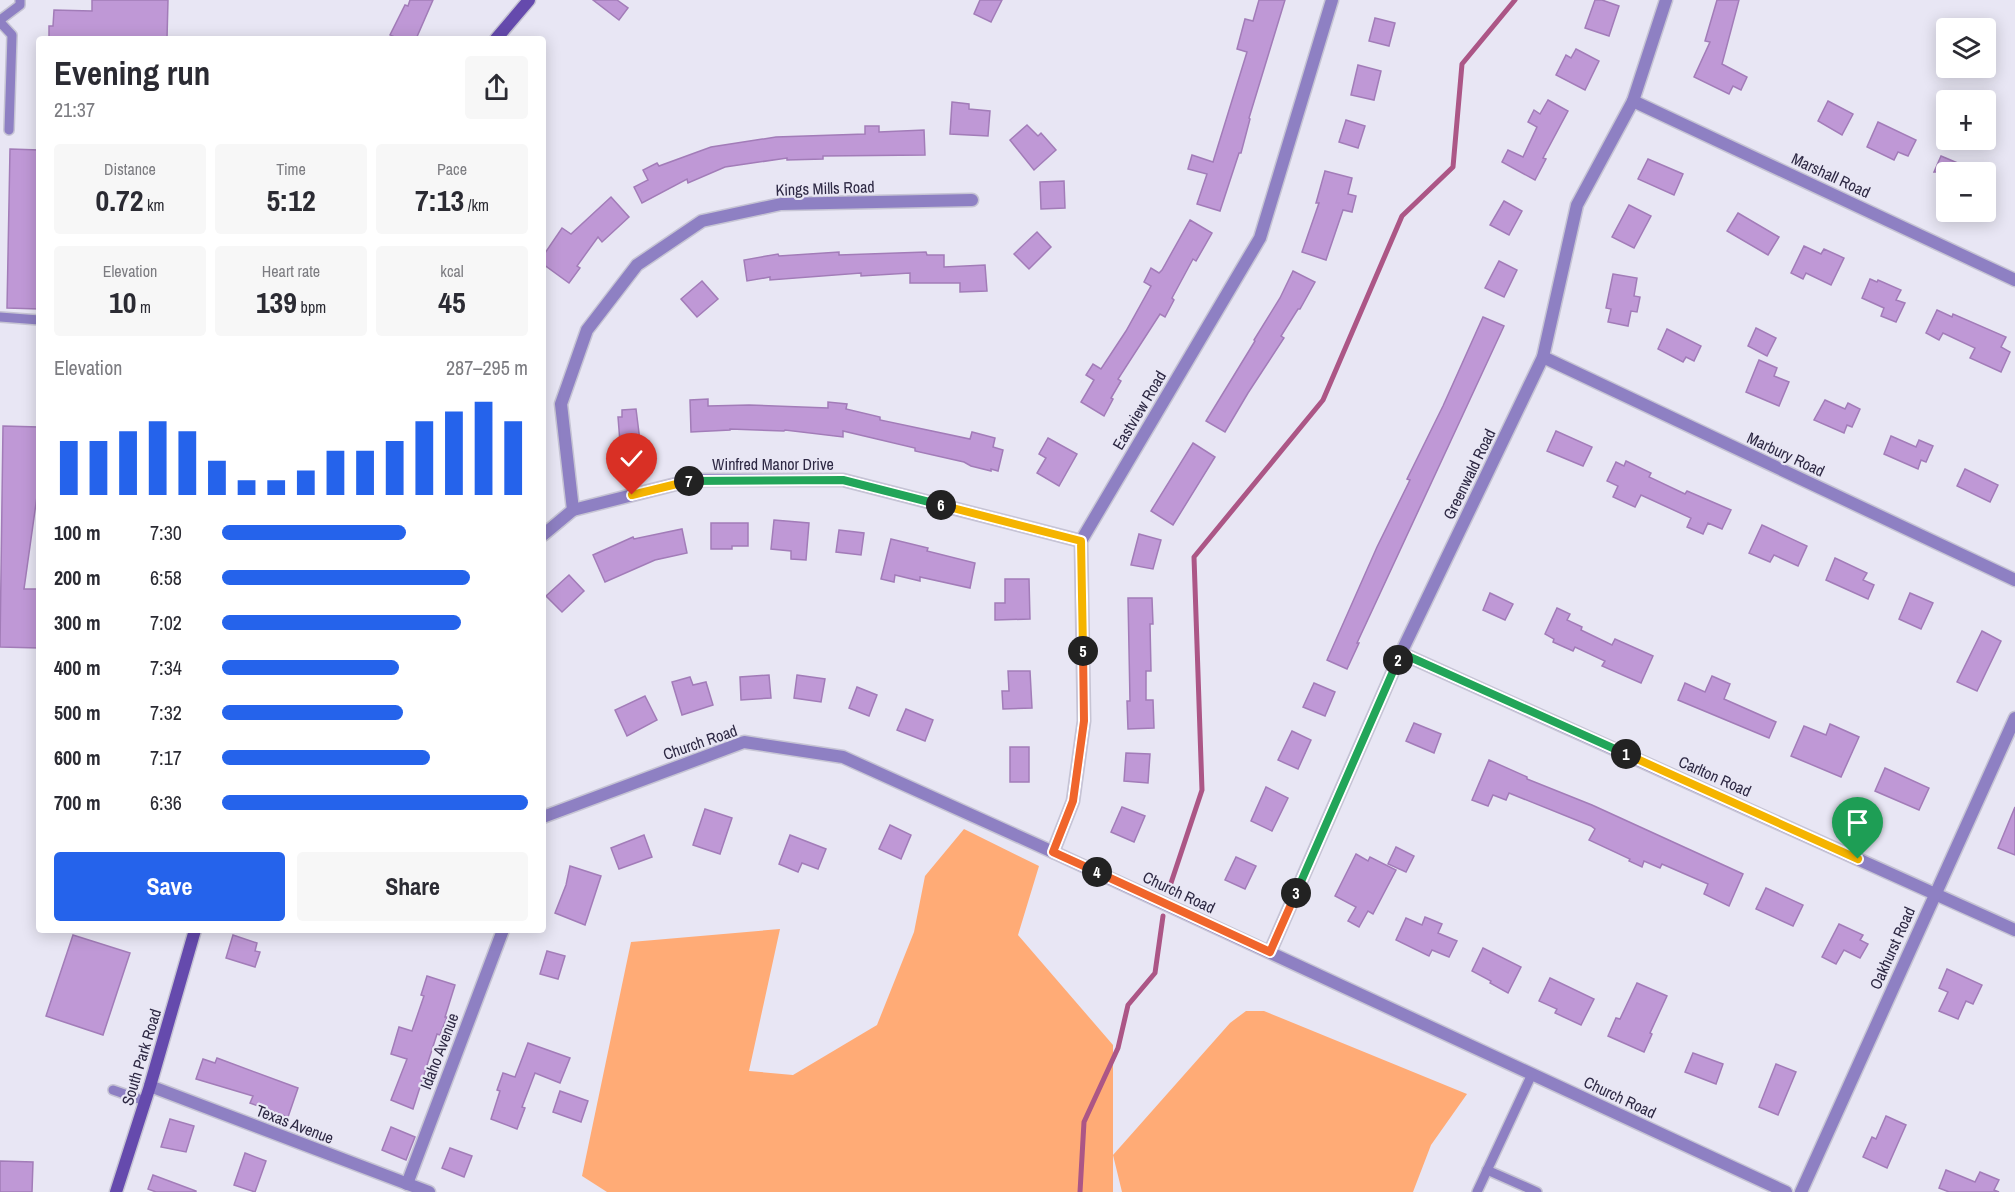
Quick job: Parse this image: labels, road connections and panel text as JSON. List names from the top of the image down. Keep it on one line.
{"streets":{"main road":["South Park Road"],"street":["Marshall Road","Kings Mills Road","Eastview Road","Marbury Road","Winfred Manor Drive","Greenwald Road","Church Road","Carlton Road","Oakhurst Road","Idaho Avenue","Texas Avenue"]},"crossings":[["Marshall Road","Greenwald Road"],["Kings Mills Road","Winfred Manor Drive"],["Eastview Road","Winfred Manor Drive"],["Marbury Road","Greenwald Road"],["Greenwald Road","Church Road"],["Greenwald Road","Carlton Road"],["Carlton Road","Oakhurst Road"],["Idaho Avenue","Texas Avenue"],["South Park Road","Texas Avenue"]],"page":{"map_buttons":["+","−"],"heading":["Evening run","21:37"],"stats":[["Distance","0.72 km"],["Time","5:12"],["Pace","7:13 /km"],["Elevation","10 m"],["Heart rate","139 bpm"],["kcal","45"]],"chart":["Elevation","287–295 m"],"pins":["7","6","5","2","1","4","3"],"list":[{"name":"100 m","note":"7:30"},{"name":"200 m","note":"6:58"},{"name":"300 m","note":"7:02"},{"name":"400 m","note":"7:34"},{"name":"500 m","note":"7:32"},{"name":"600 m","note":"7:17"},{"name":"700 m","note":"6:36"}],"buttons":["Save","Share"]}}
